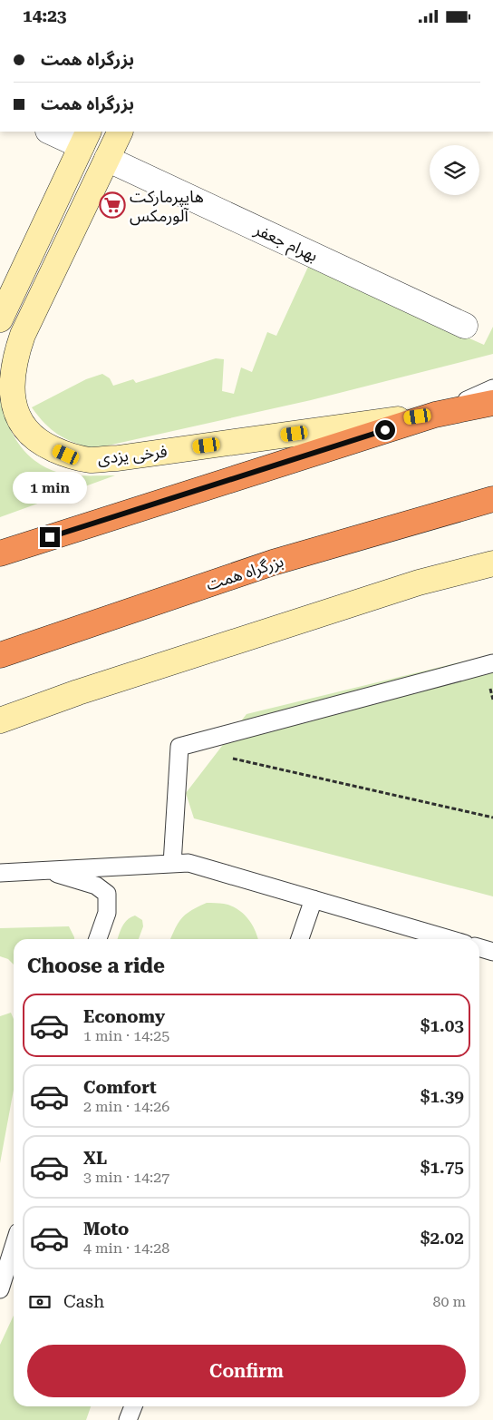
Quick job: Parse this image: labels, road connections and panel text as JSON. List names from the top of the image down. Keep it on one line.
{"streets":{"highway":["بزرگراه همت"],"main road":["فرخی یزدی"],"street":["بهرام جعفر"]},"crossings":[["بهرام جعفر","فرخی یزدی"]],"places":{"supermarket":["هایپرمارکت آلورمکس"]},"page":{"status":"14:23","banner":["بزرگراه همت","بزرگراه همت"],"bubble":"1 min","heading":"Choose a ride","list":[{"name":"Economy","note":"1 min · 14:25","value":"$1.03"},{"name":"Comfort","note":"2 min · 14:26","value":"$1.39"},{"name":"XL","note":"3 min · 14:27","value":"$1.75"},{"name":"Moto","note":"4 min · 14:28","value":"$2.02"}],"pay":["Cash","80 m"],"buttons":"Confirm"}}
